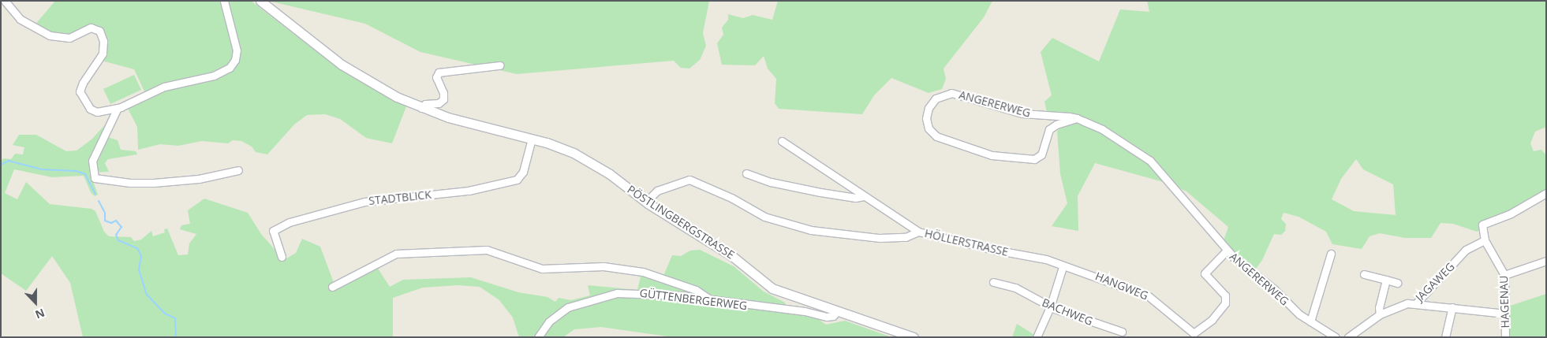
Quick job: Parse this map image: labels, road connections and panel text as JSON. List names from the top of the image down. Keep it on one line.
{"streets":{"main road":["PÖSTLINGBERGSTRASSE"],"street":["ANGERERWEG","STADTBLICK","HÖLLERSTRASSE","JAGAWEG","HANGWEG","GÜTTENBERGERWEG","HAGENAU","BACHWEG"]},"crossings":[["ANGERERWEG","HANGWEG"],["STADTBLICK","PÖSTLINGBERGSTRASSE"],["PÖSTLINGBERGSTRASSE","HÖLLERSTRASSE"],["PÖSTLINGBERGSTRASSE","GÜTTENBERGERWEG"],["HÖLLERSTRASSE","HANGWEG"],["JAGAWEG","HAGENAU"]],"north":"bottom"}
